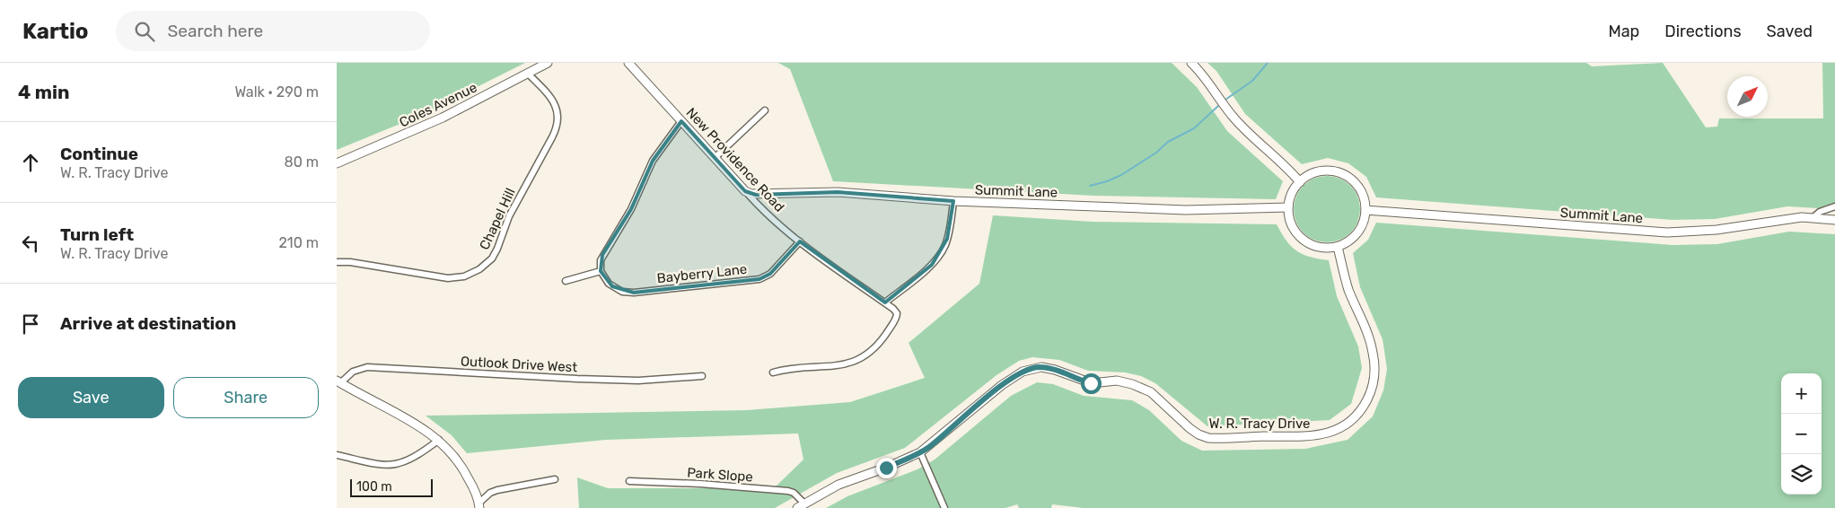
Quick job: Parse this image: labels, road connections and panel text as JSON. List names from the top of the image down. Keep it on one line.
{"streets":{"street":["Coles Avenue","New Providence Road","Summit Lane","Chapel Hill","Bayberry Lane","Outlook Drive West","W. R. Tracy Drive","Park Slope"]},"crossings":[["Coles Avenue","Chapel Hill"],["New Providence Road","Summit Lane"],["New Providence Road","Bayberry Lane"],["Summit Lane","W. R. Tracy Drive"],["W. R. Tracy Drive","Park Slope"]],"scale_bar":"100 m","north":"top right","page":{"header":"Kartio","search":"Search here","nav":["Map","Directions","Saved"],"heading":["4 min","Walk · 290 m"],"list":[["Continue","W. R. Tracy Drive","80 m"],["Turn left","W. R. Tracy Drive","210 m"],"Arrive at destination"],"buttons":["Save","Share"],"map_buttons":["+","−"],"scale":"100 m"}}
